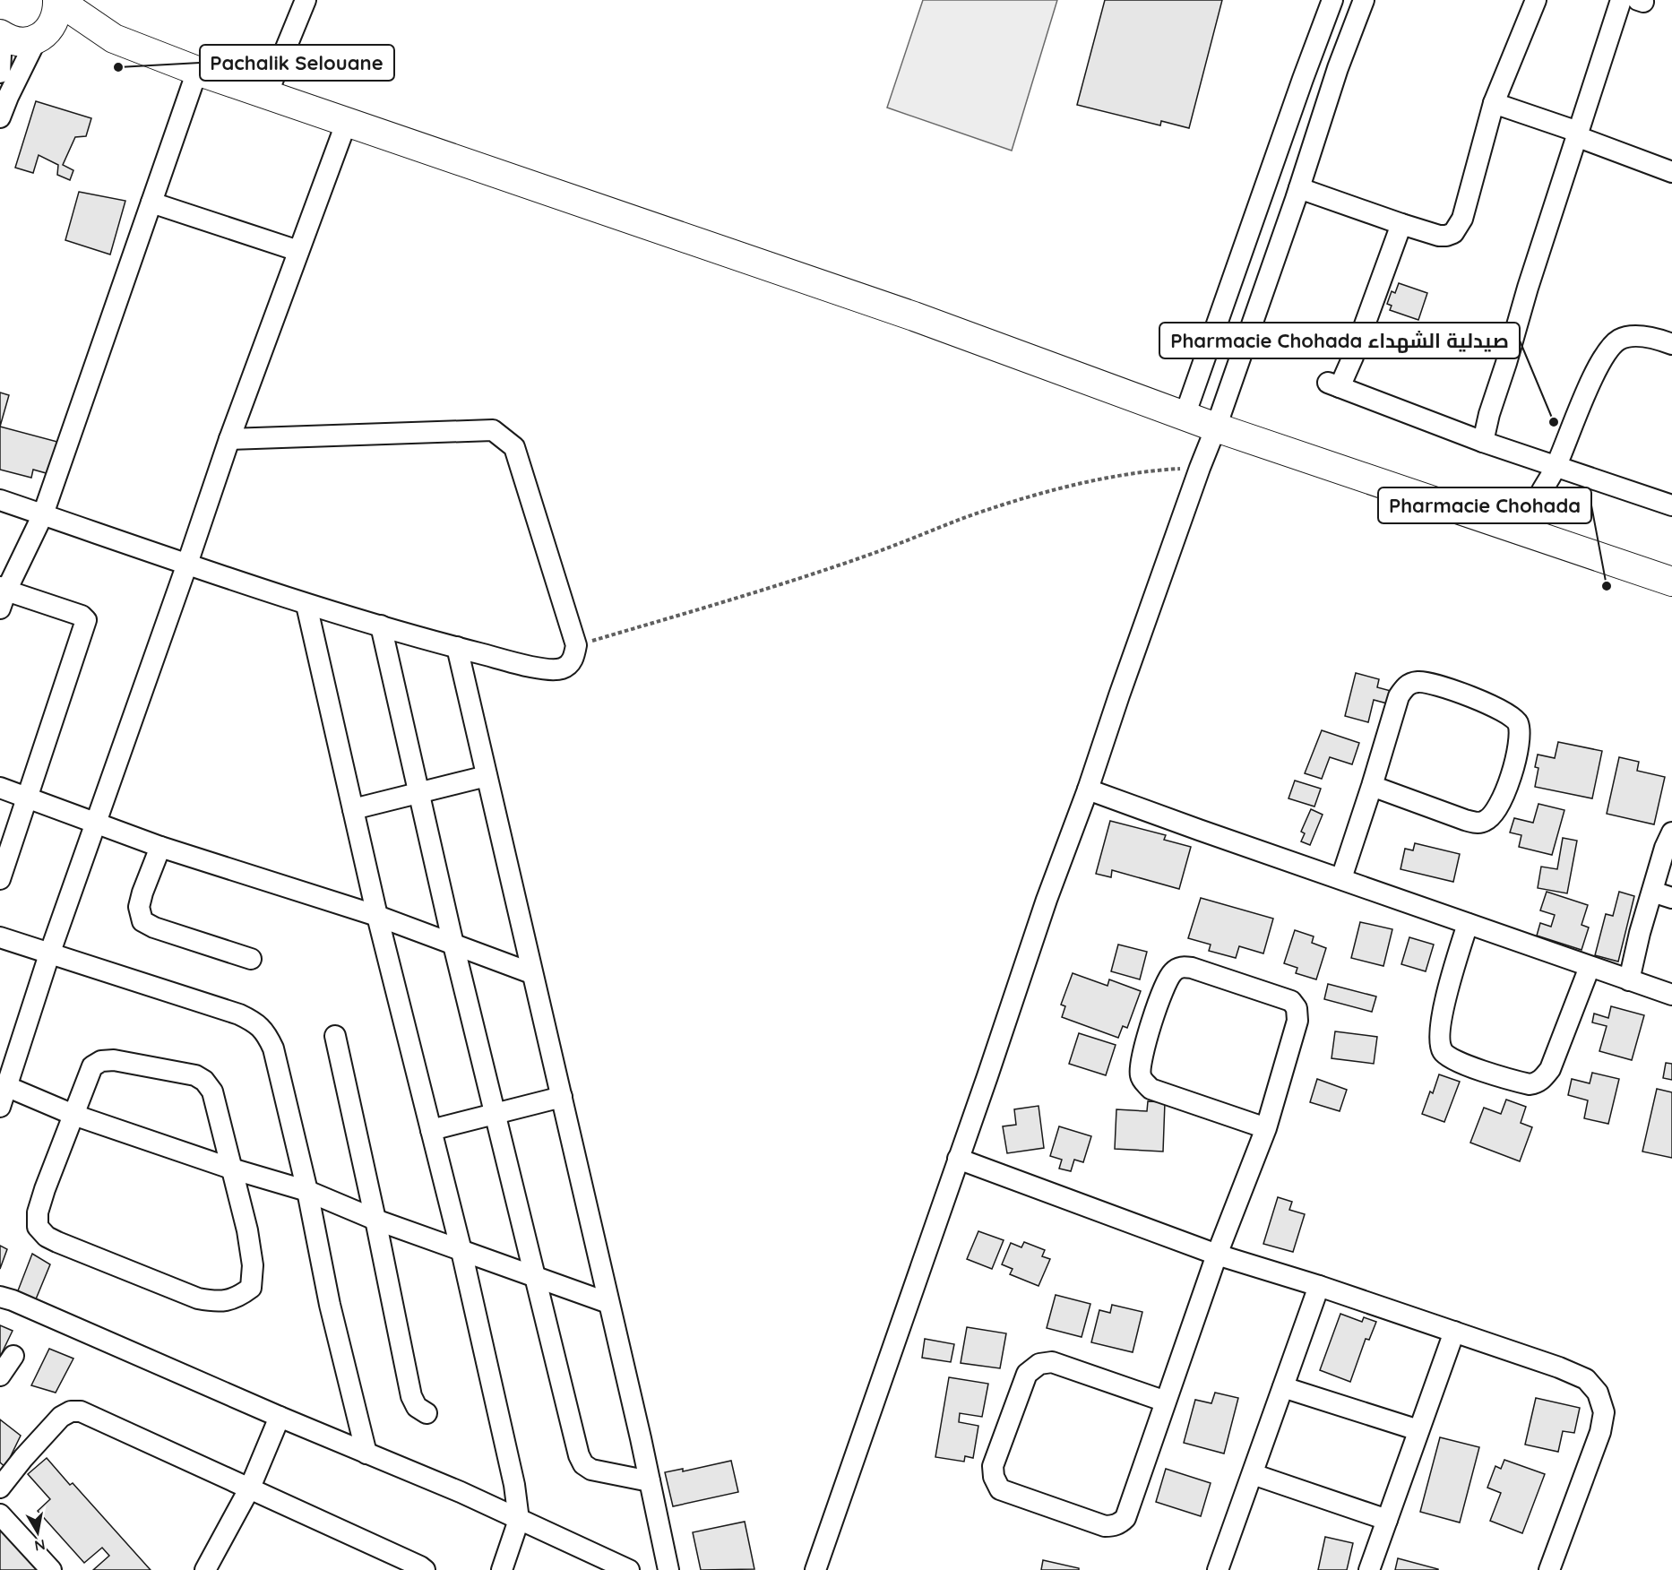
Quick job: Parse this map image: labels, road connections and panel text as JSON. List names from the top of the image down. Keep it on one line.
{"places":["Pachalik Selouane","Pharmacie Chohada صيدلية الشهداء","Pharmacie Chohada"],"north":"bottom"}
